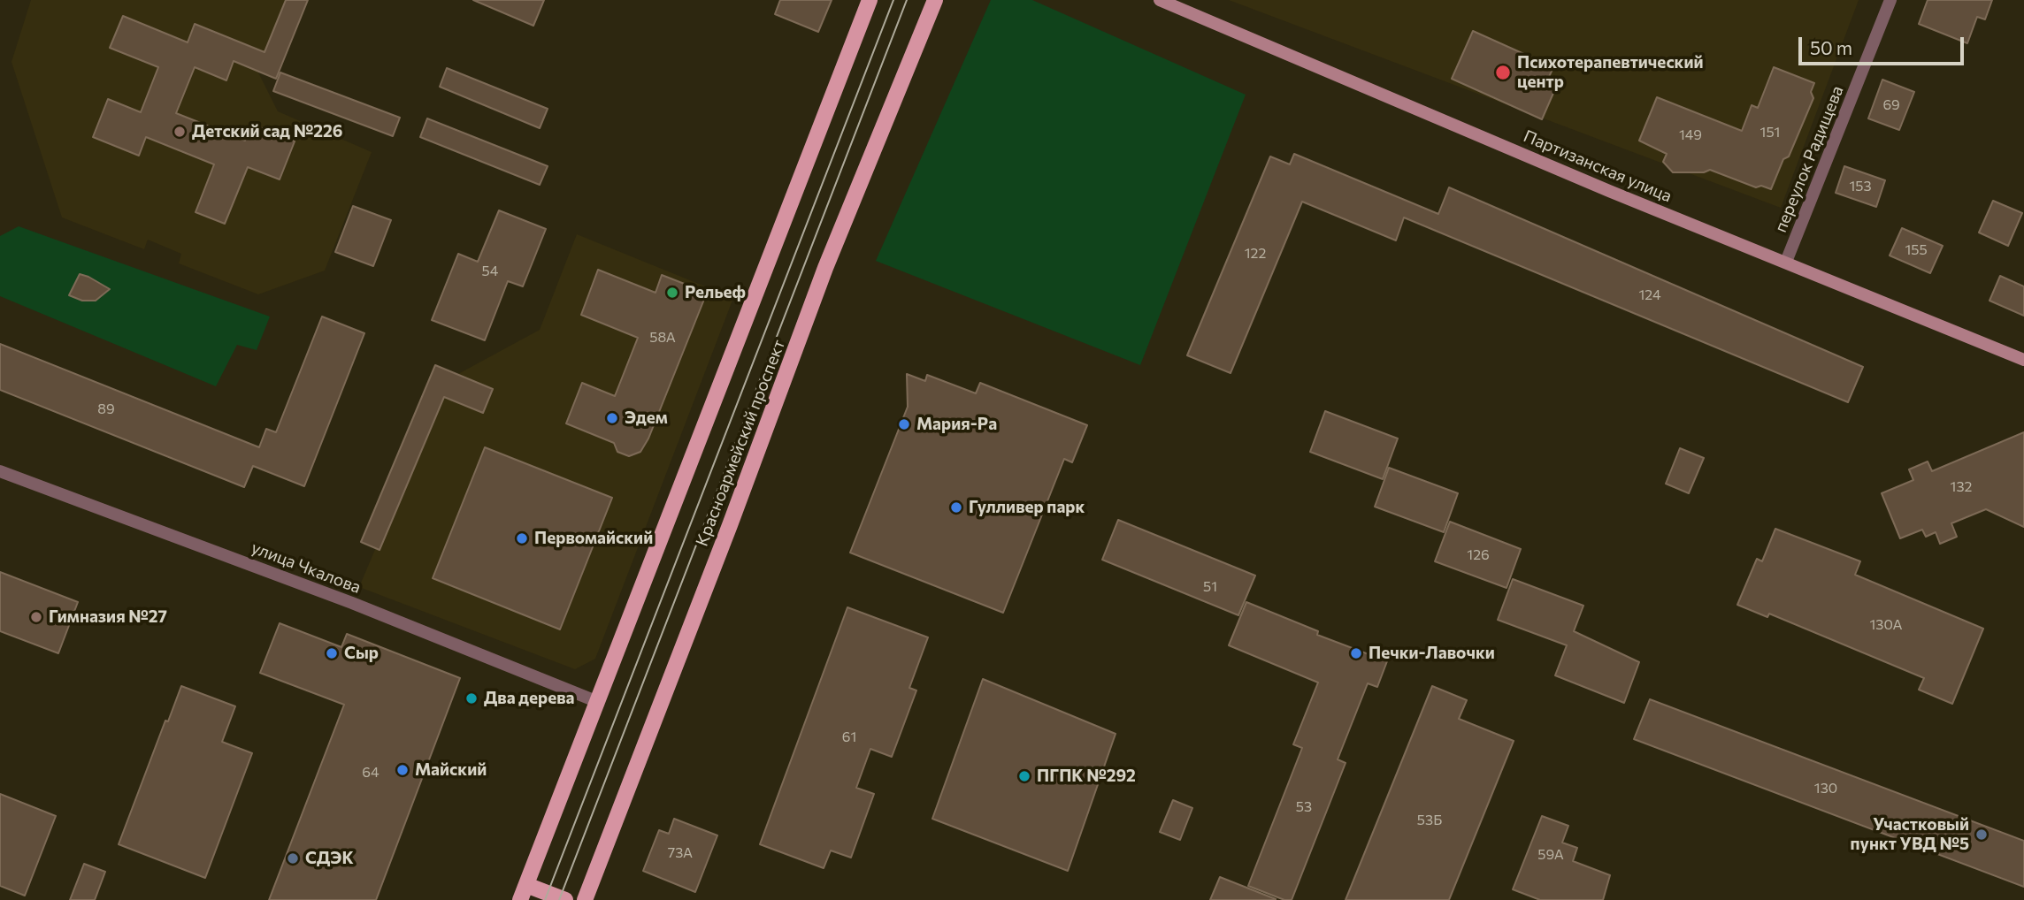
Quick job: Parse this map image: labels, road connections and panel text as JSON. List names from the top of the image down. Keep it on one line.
{"streets":{"main road":["Партизанская улица","Красноармейский проспект"],"street":["переулок Радищева","улица Чкалова"]},"crossings":[["переулок Радищева","Партизанская улица"]],"places":["Психотерапевтический центр","Детский сад №226","Рельеф","Эдем","Мария-Ра","Гулливер парк","Первомайский","Гимназия №27","Сыр","Печки-Лавочки","Два дерева","Майский","ПГПК №292","Участковый пункт УВД №5","СДЭК"],"house_numbers":["69","151","149","153","155","122","54","124","58А","89","132","126","51","130А","61","64","130","53","53Б","73А","59А"],"scale_bar":"50 m"}
